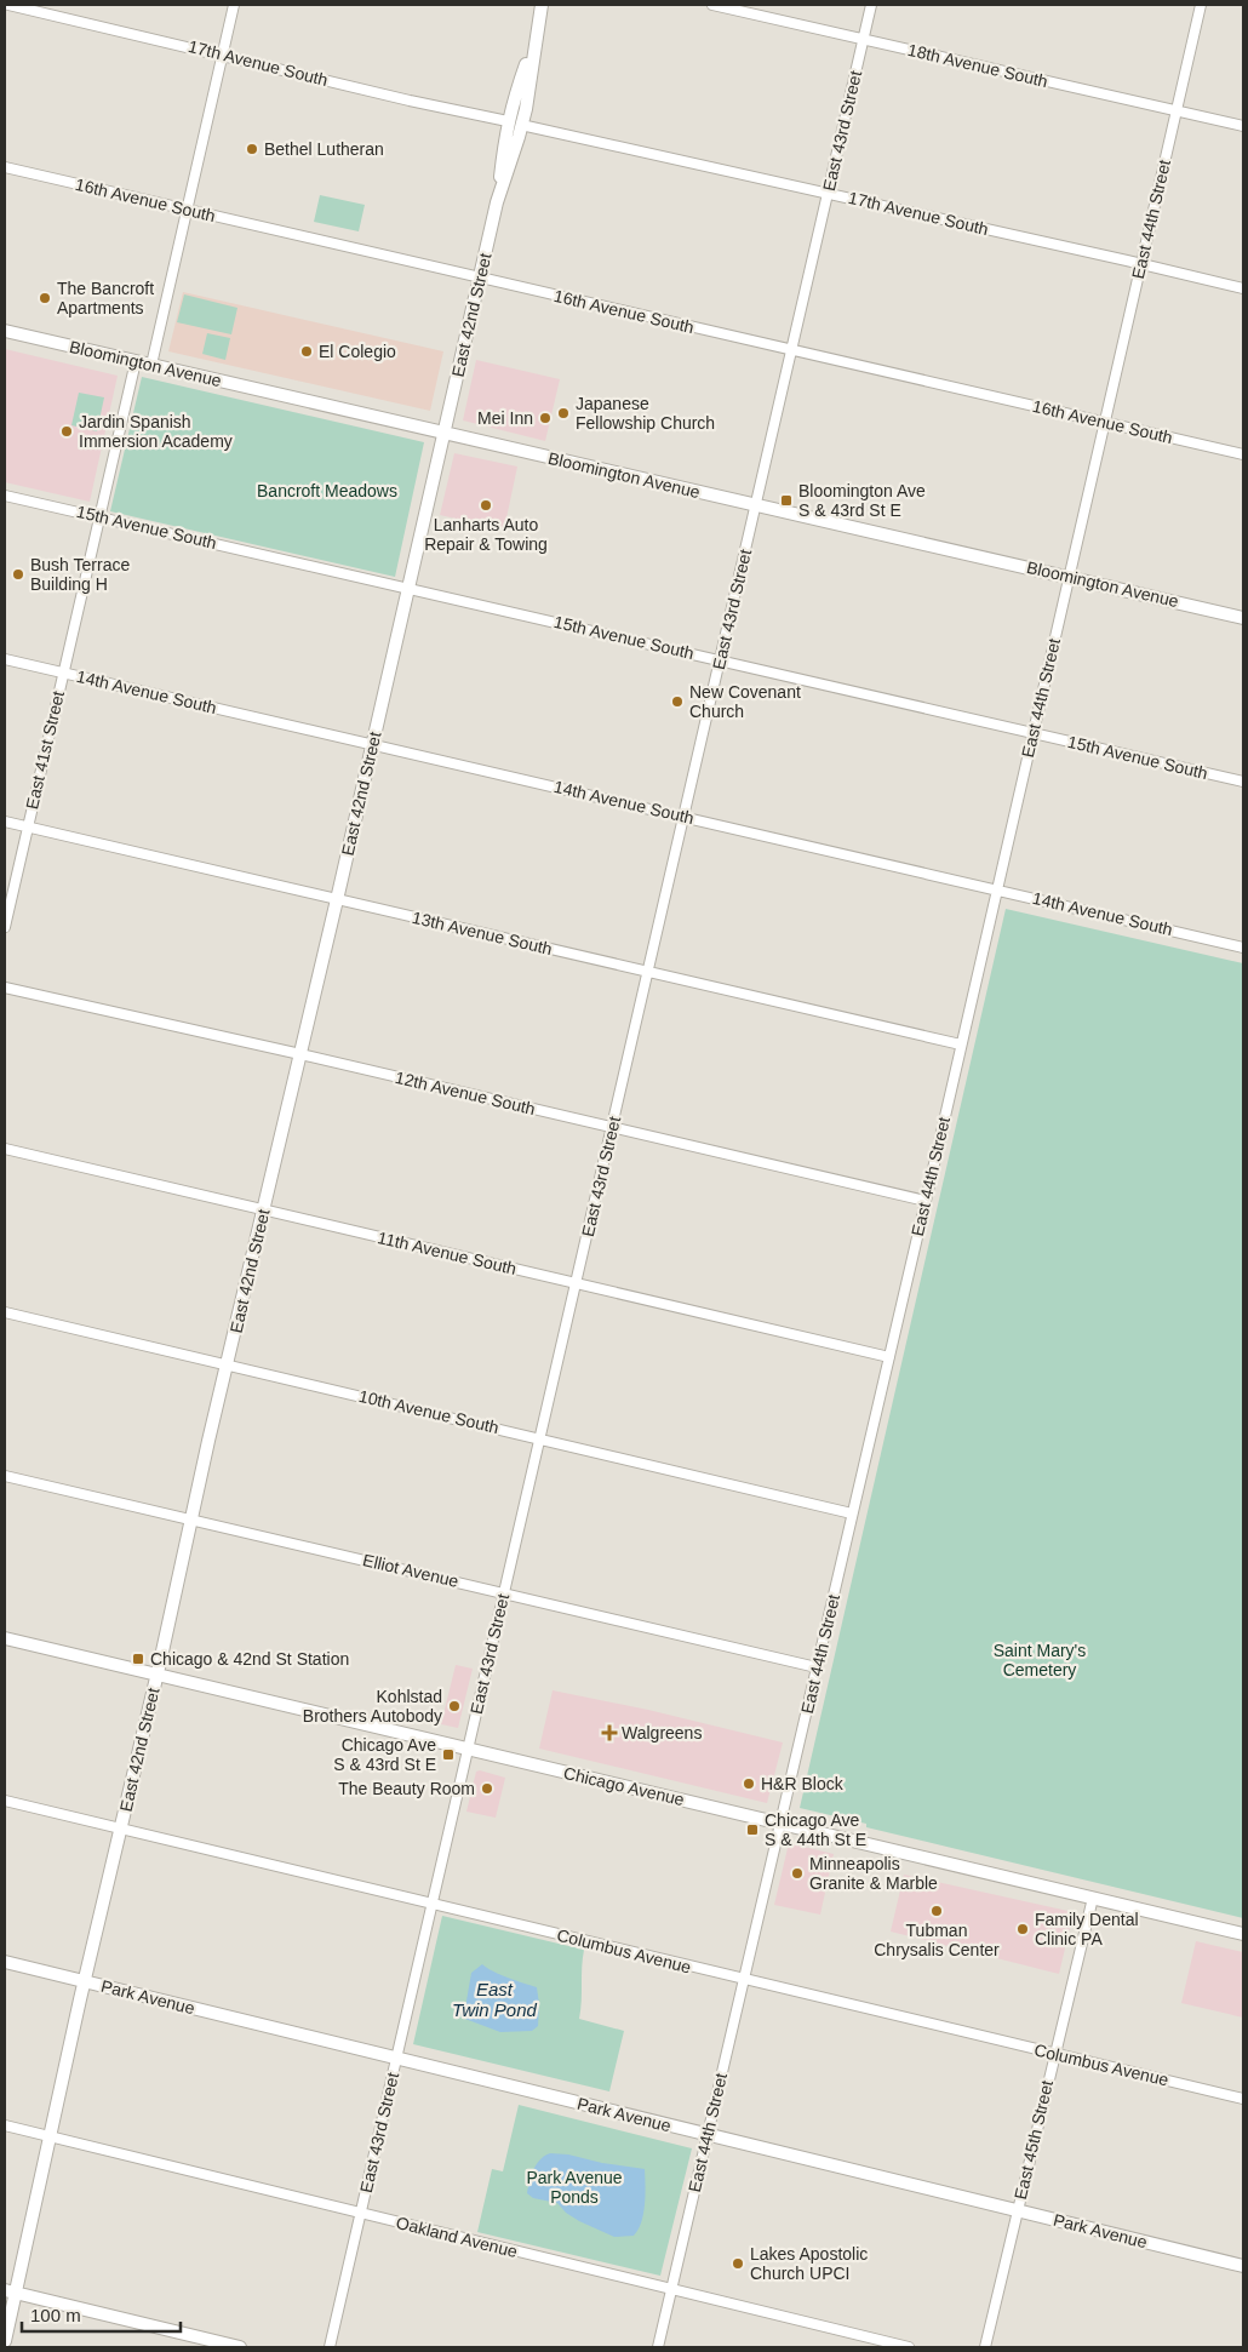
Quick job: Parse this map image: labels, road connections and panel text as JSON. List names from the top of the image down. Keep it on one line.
{"streets":{"street":["17th Avenue South","18th Avenue South","East 43rd Street","16th Avenue South","East 44th Street","East 42nd Street","Bloomington Avenue","15th Avenue South","14th Avenue South","East 41st Street","13th Avenue South","12th Avenue South","11th Avenue South","10th Avenue South","Elliot Avenue","Chicago Avenue","Columbus Avenue","Park Avenue","East 45th Street","Oakland Avenue"]},"crossings":[["17th Avenue South","East 43rd Street"],["17th Avenue South","East 44th Street"],["17th Avenue South","East 42nd Street"],["18th Avenue South","East 43rd Street"],["18th Avenue South","East 44th Street"],["East 43rd Street","16th Avenue South"],["East 43rd Street","Bloomington Avenue"],["East 43rd Street","15th Avenue South"],["East 43rd Street","14th Avenue South"],["East 43rd Street","13th Avenue South"],["East 43rd Street","12th Avenue South"],["East 43rd Street","11th Avenue South"],["East 43rd Street","10th Avenue South"],["East 43rd Street","Elliot Avenue"],["East 43rd Street","Chicago Avenue"],["East 43rd Street","Columbus Avenue"],["East 43rd Street","Park Avenue"],["East 43rd Street","Oakland Avenue"],["16th Avenue South","East 44th Street"],["16th Avenue South","East 42nd Street"],["East 44th Street","Bloomington Avenue"],["East 44th Street","15th Avenue South"],["East 44th Street","14th Avenue South"],["East 44th Street","13th Avenue South"],["East 44th Street","12th Avenue South"],["East 44th Street","11th Avenue South"],["East 44th Street","10th Avenue South"],["East 44th Street","Elliot Avenue"],["East 44th Street","Chicago Avenue"],["East 44th Street","Columbus Avenue"],["East 44th Street","Park Avenue"],["East 44th Street","Oakland Avenue"],["East 42nd Street","Bloomington Avenue"],["East 42nd Street","15th Avenue South"],["East 42nd Street","14th Avenue South"],["East 42nd Street","13th Avenue South"],["East 42nd Street","12th Avenue South"],["East 42nd Street","11th Avenue South"],["East 42nd Street","10th Avenue South"],["East 42nd Street","Elliot Avenue"],["East 42nd Street","Chicago Avenue"],["East 42nd Street","Columbus Avenue"],["East 42nd Street","Park Avenue"],["East 42nd Street","Oakland Avenue"],["Bloomington Avenue","East 41st Street"],["15th Avenue South","East 41st Street"],["14th Avenue South","East 41st Street"],["East 41st Street","13th Avenue South"],["Chicago Avenue","East 45th Street"],["Columbus Avenue","East 45th Street"],["Park Avenue","East 45th Street"]],"water":["East Twin Pond"],"parks":["Bancroft Meadows","Saint Mary's Cemetery","Park Avenue Ponds"],"places":{"other":["Bethel Lutheran","The Bancroft Apartments","El Colegio","Japanese Fellowship Church","Mei Inn","Jardin Spanish Immersion Academy","Lanharts Auto Repair & Towing","Bush Terrace Building H","New Covenant Church","Kohlstad Brothers Autobody","H&R Block","The Beauty Room","Minneapolis Granite & Marble","Tubman Chrysalis Center","Family Dental Clinic PA","Lakes Apostolic Church UPCI"],"transit":["Bloomington Ave S & 43rd St E","Chicago & 42nd St Station","Chicago Ave S & 43rd St E","Chicago Ave S & 44th St E"],"health":["Walgreens"]},"scale_bar":"100 m"}
